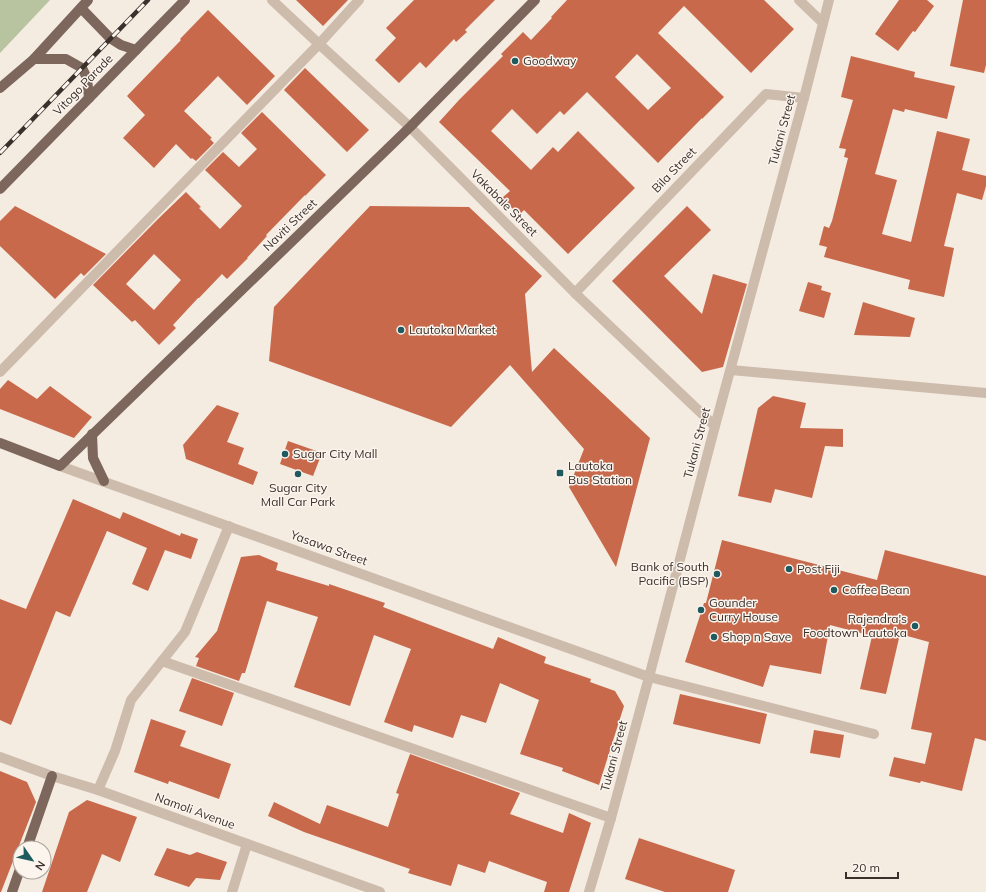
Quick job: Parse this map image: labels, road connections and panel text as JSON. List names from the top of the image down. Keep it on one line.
{"streets":{"main road":["Vitogo Parade","Naviti Street","Yasawa Street"],"street":["Tukani Street","Bila Street","Vakabale Street","Namoli Avenue"]},"crossings":[["Tukani Street","Bila Street"],["Tukani Street","Vakabale Street"],["Tukani Street","Yasawa Street"],["Bila Street","Vakabale Street"],["Vakabale Street","Naviti Street"],["Naviti Street","Yasawa Street"]],"places":{"other":["Goodway","Lautoka Market","Sugar City Mall","Sugar City Mall Car Park","Post Fiji","Bank of South Pacific (BSP)","Coffee Bean","Gounder Curry House","Rajendra's Foodtown Lautoka","Shop n Save"],"transit":["Lautoka Bus Station"]},"scale_bar":"20 m","north":"bottom right"}
